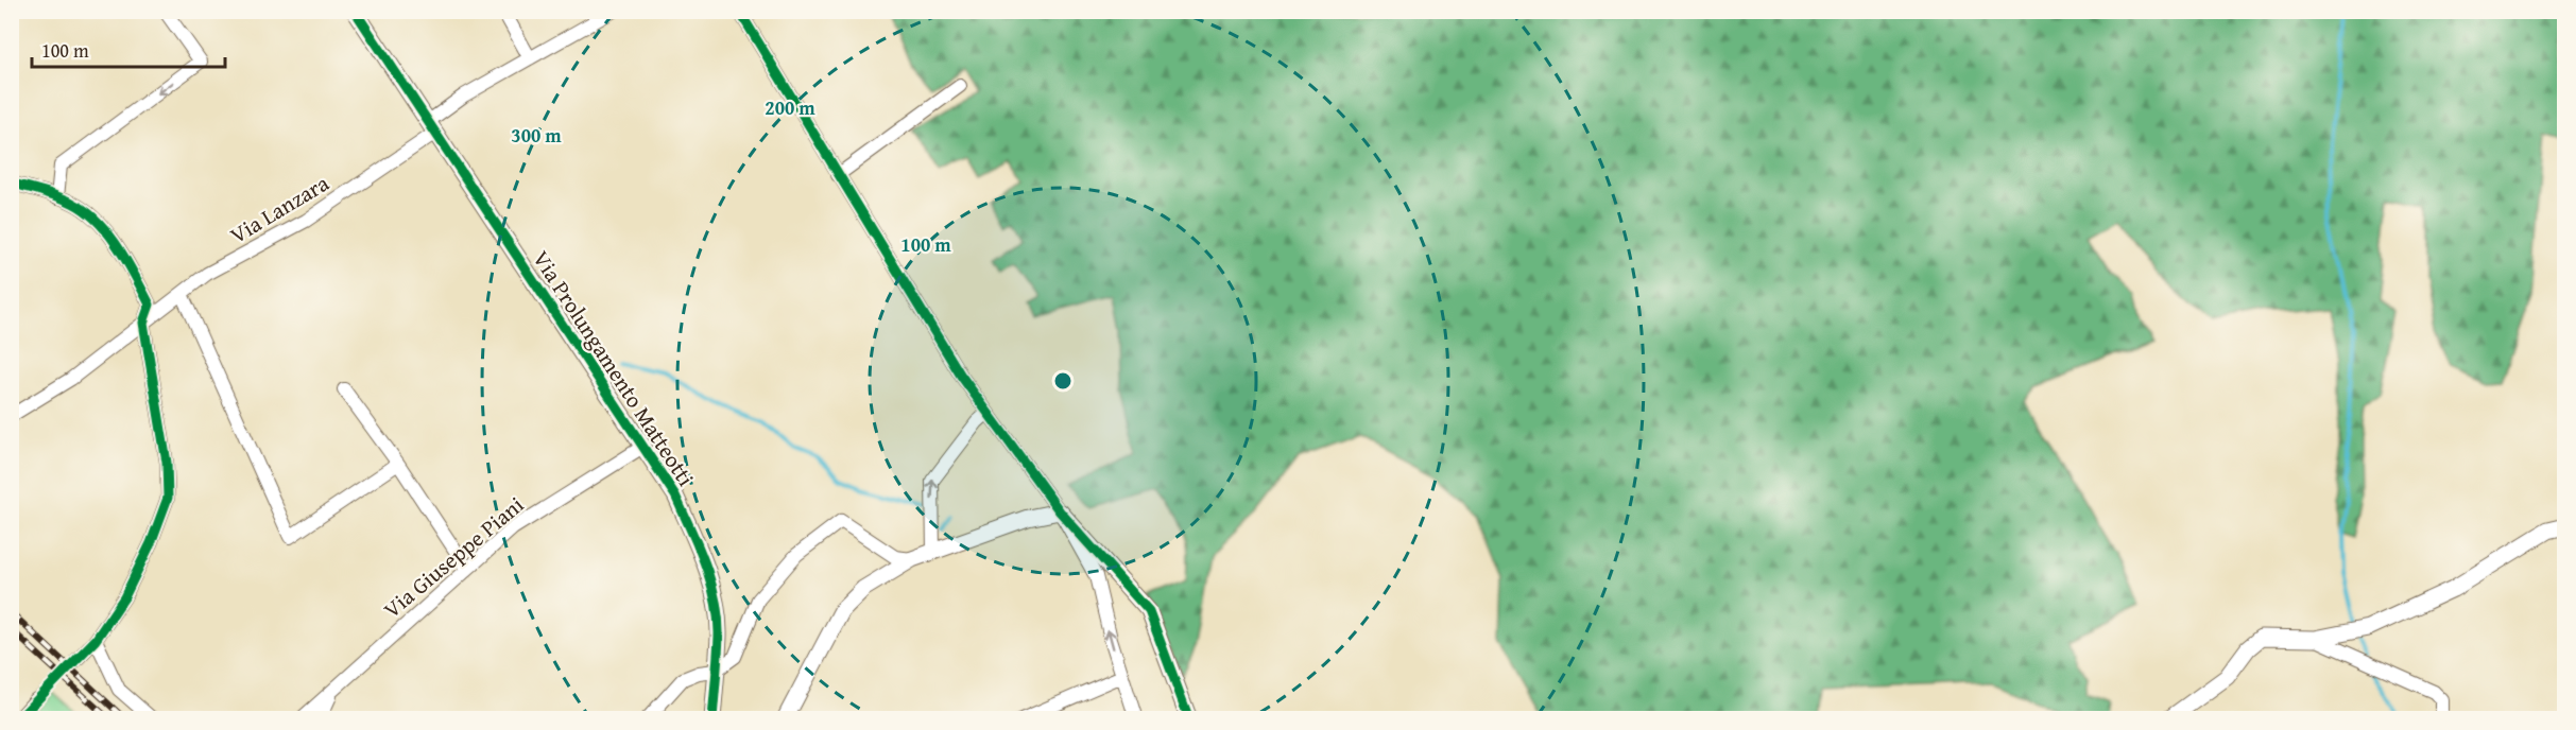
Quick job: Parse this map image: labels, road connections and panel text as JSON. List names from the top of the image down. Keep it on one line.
{"streets":{"street":["Via Lanzara","Via Prolungamento Matteotti","Via Giuseppe Piani"]},"crossings":[["Via Lanzara","Via Prolungamento Matteotti"],["Via Prolungamento Matteotti","Via Giuseppe Piani"]],"scale_bar":"100 m","rings":["200 m","300 m","100 m"]}
